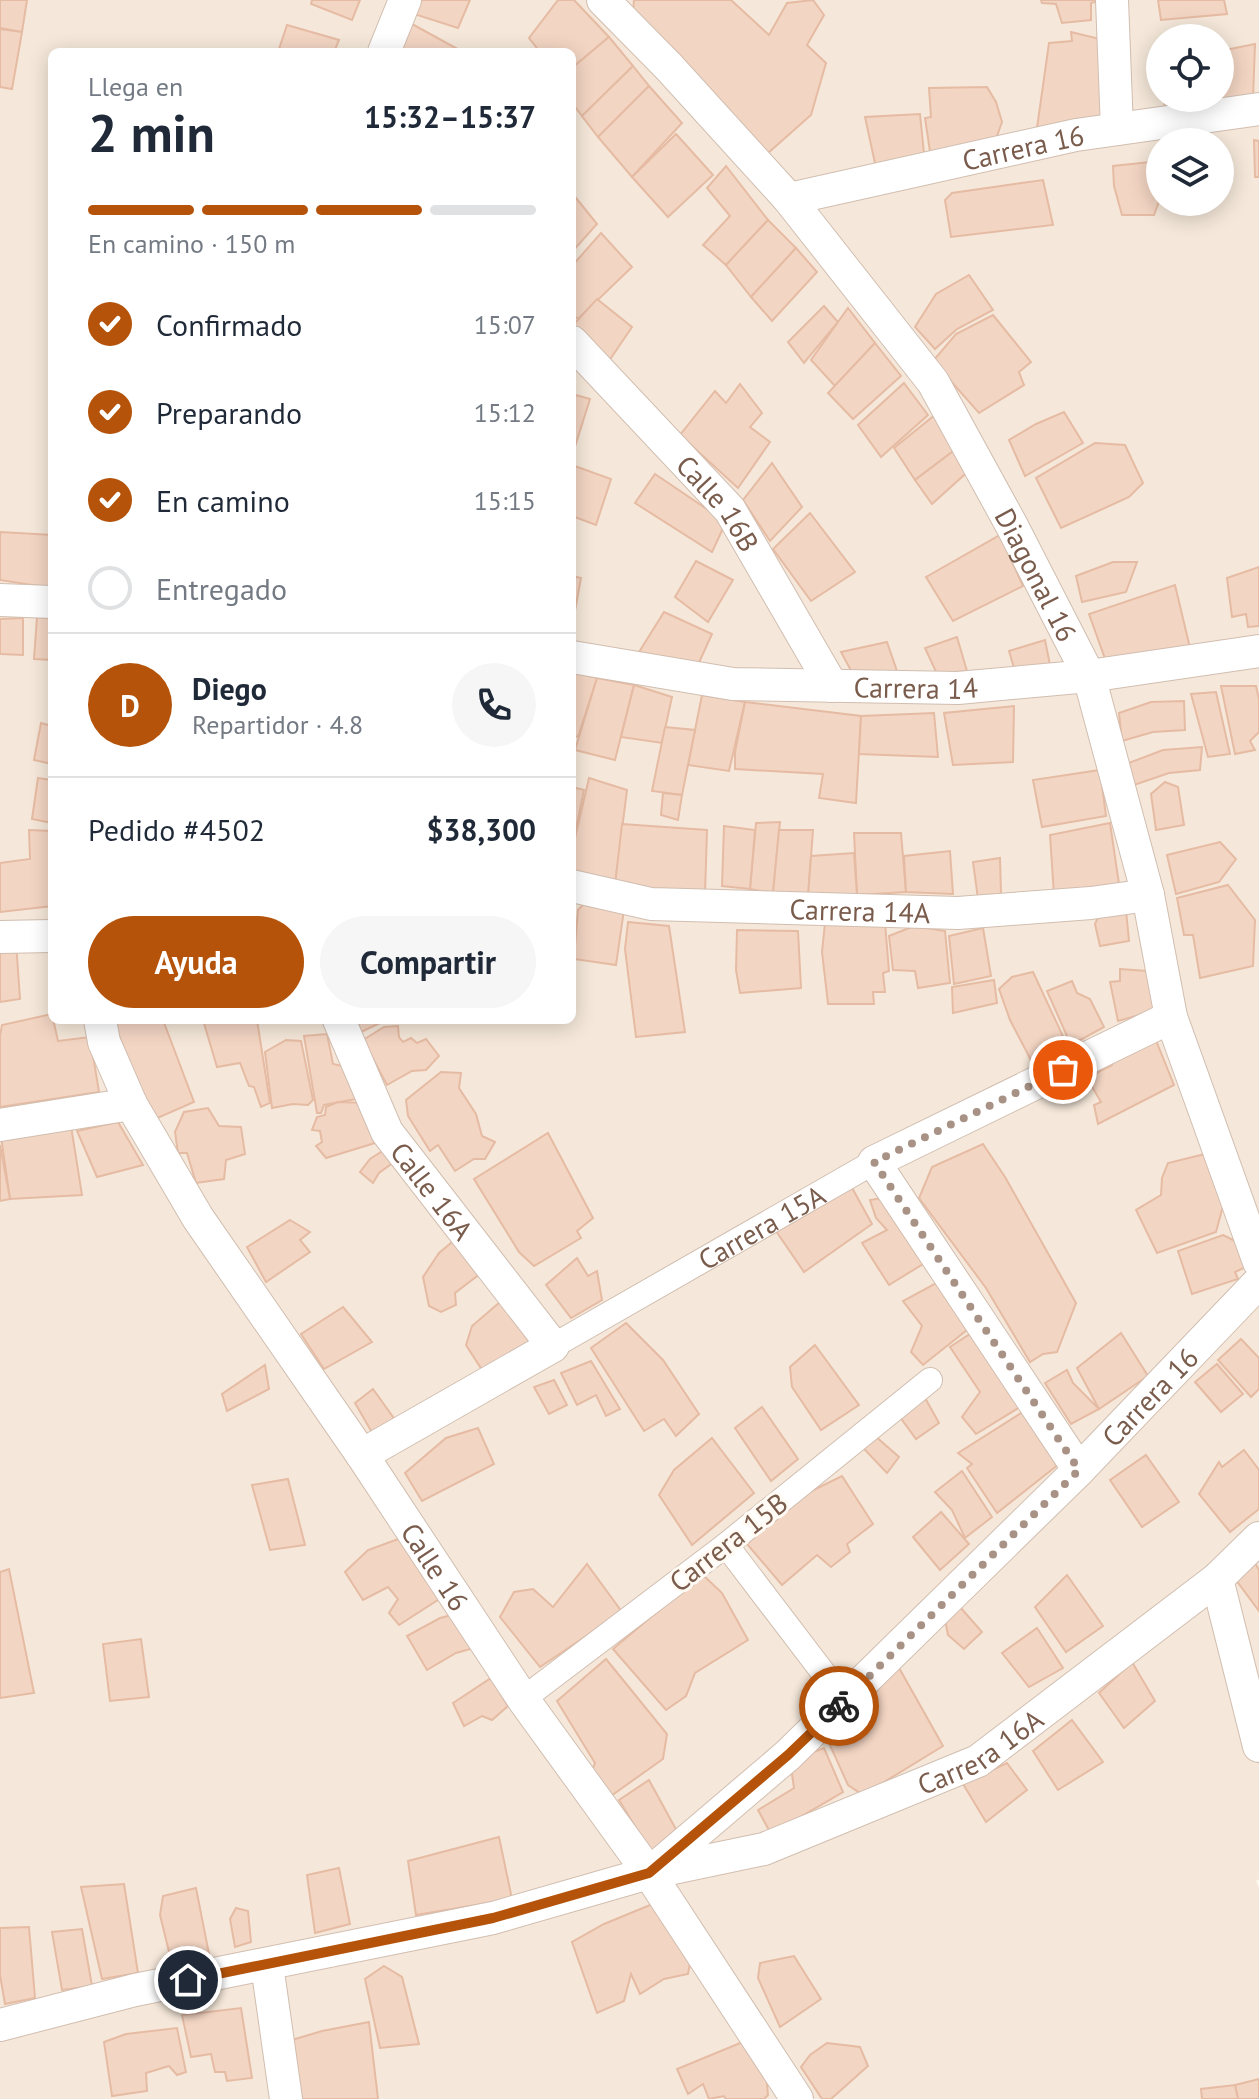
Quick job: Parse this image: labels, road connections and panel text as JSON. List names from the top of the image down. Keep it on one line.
{"streets":{"street":["Carrera 16","Calle 16B","Diagonal 16","Carrera 14","Carrera 14A","Calle 16A","Carrera 15A","Carrera 15B","Calle 16","Carrera 16A"]},"crossings":[["Carrera 16","Diagonal 16"],["Carrera 16","Calle 16"],["Carrera 16","Carrera 16A"],["Calle 16B","Carrera 14"],["Diagonal 16","Carrera 14"],["Diagonal 16","Carrera 14A"],["Diagonal 16","Carrera 15A"],["Calle 16A","Carrera 15A"],["Carrera 15A","Calle 16"],["Carrera 15B","Calle 16"],["Calle 16","Carrera 16A"]],"page":{"heading":["2 min","Llega en","15:32–15:37"],"panel":["Diego","Repartidor · 4.8","Pedido #4502","$38,300"],"bar":"En camino · 150 m","list":[["Confirmado","15:07"],["Preparando","15:12"],["En camino","15:15"],"Entregado"],"round":"D","buttons":["Ayuda","Compartir"]}}
